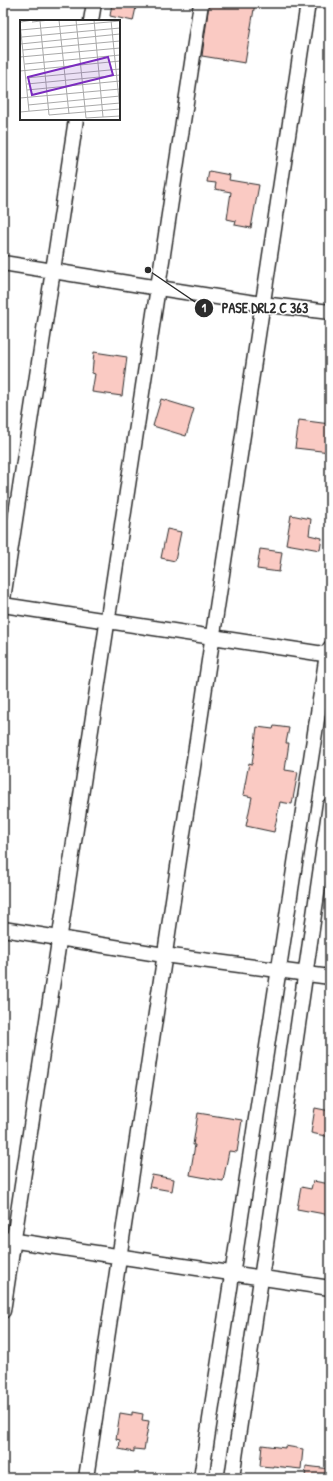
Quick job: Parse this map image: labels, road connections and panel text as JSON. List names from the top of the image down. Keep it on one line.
{"places":["PASE DRL2 C 363"]}
